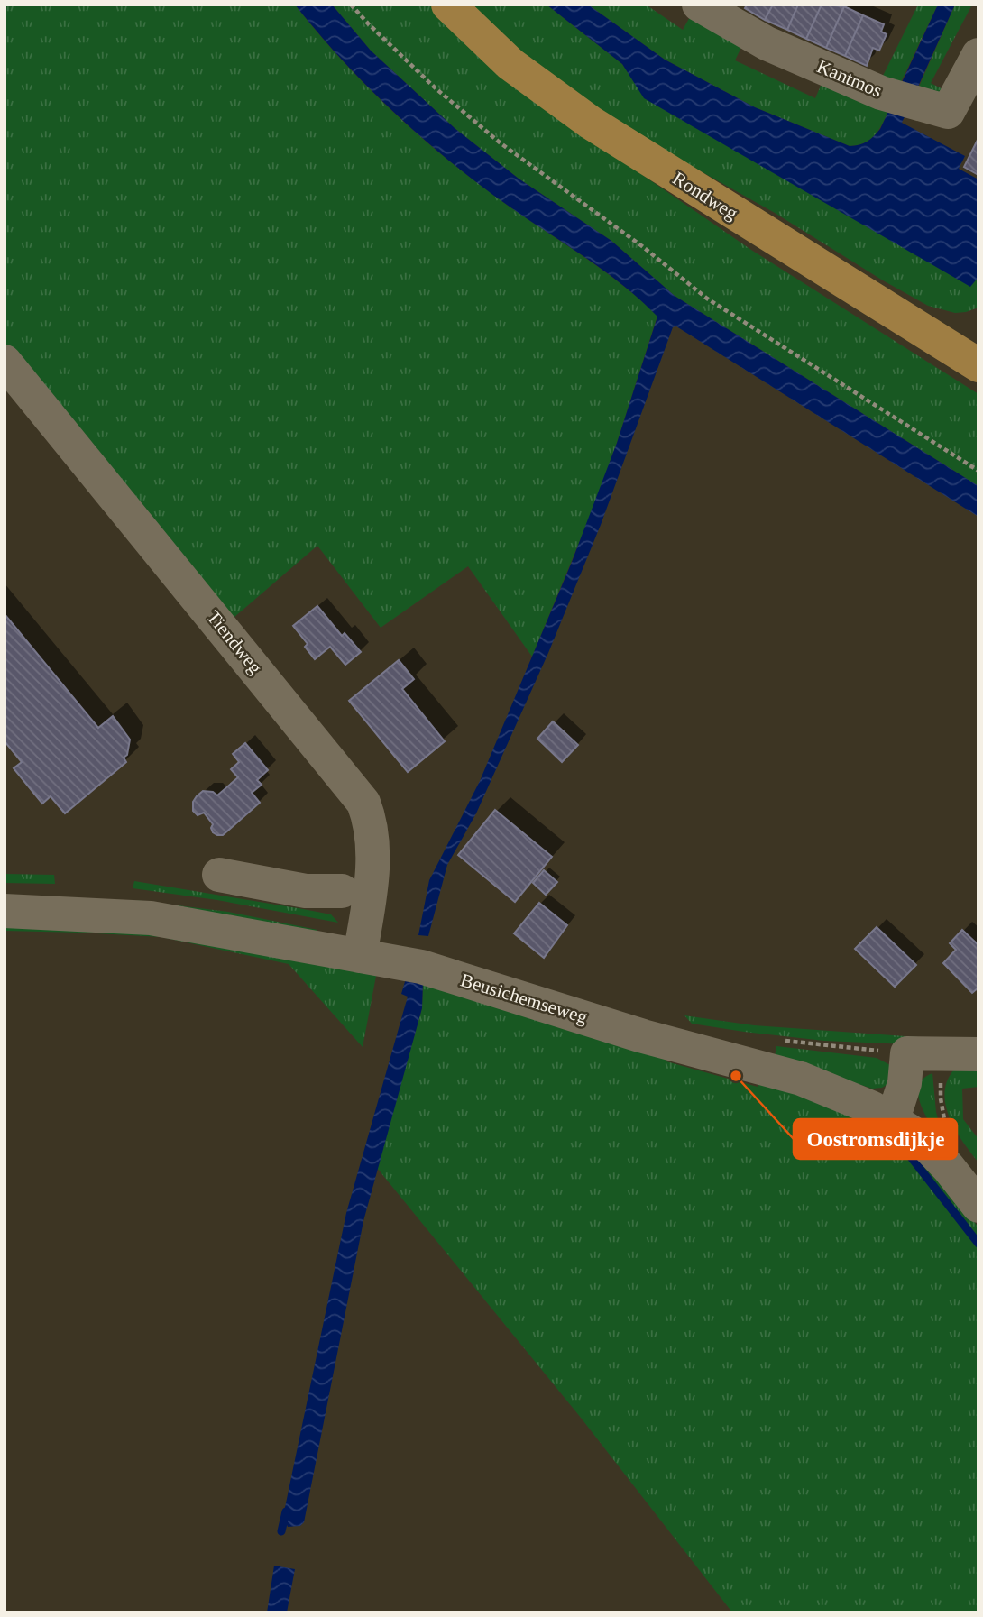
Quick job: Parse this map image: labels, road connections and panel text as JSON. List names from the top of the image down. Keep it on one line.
{"streets":{"main road":["Rondweg"],"street":["Kantmos","Tiendweg","Beusichemseweg"]},"crossings":[["Tiendweg","Beusichemseweg"]],"places":["Oostromsdijkje"]}
